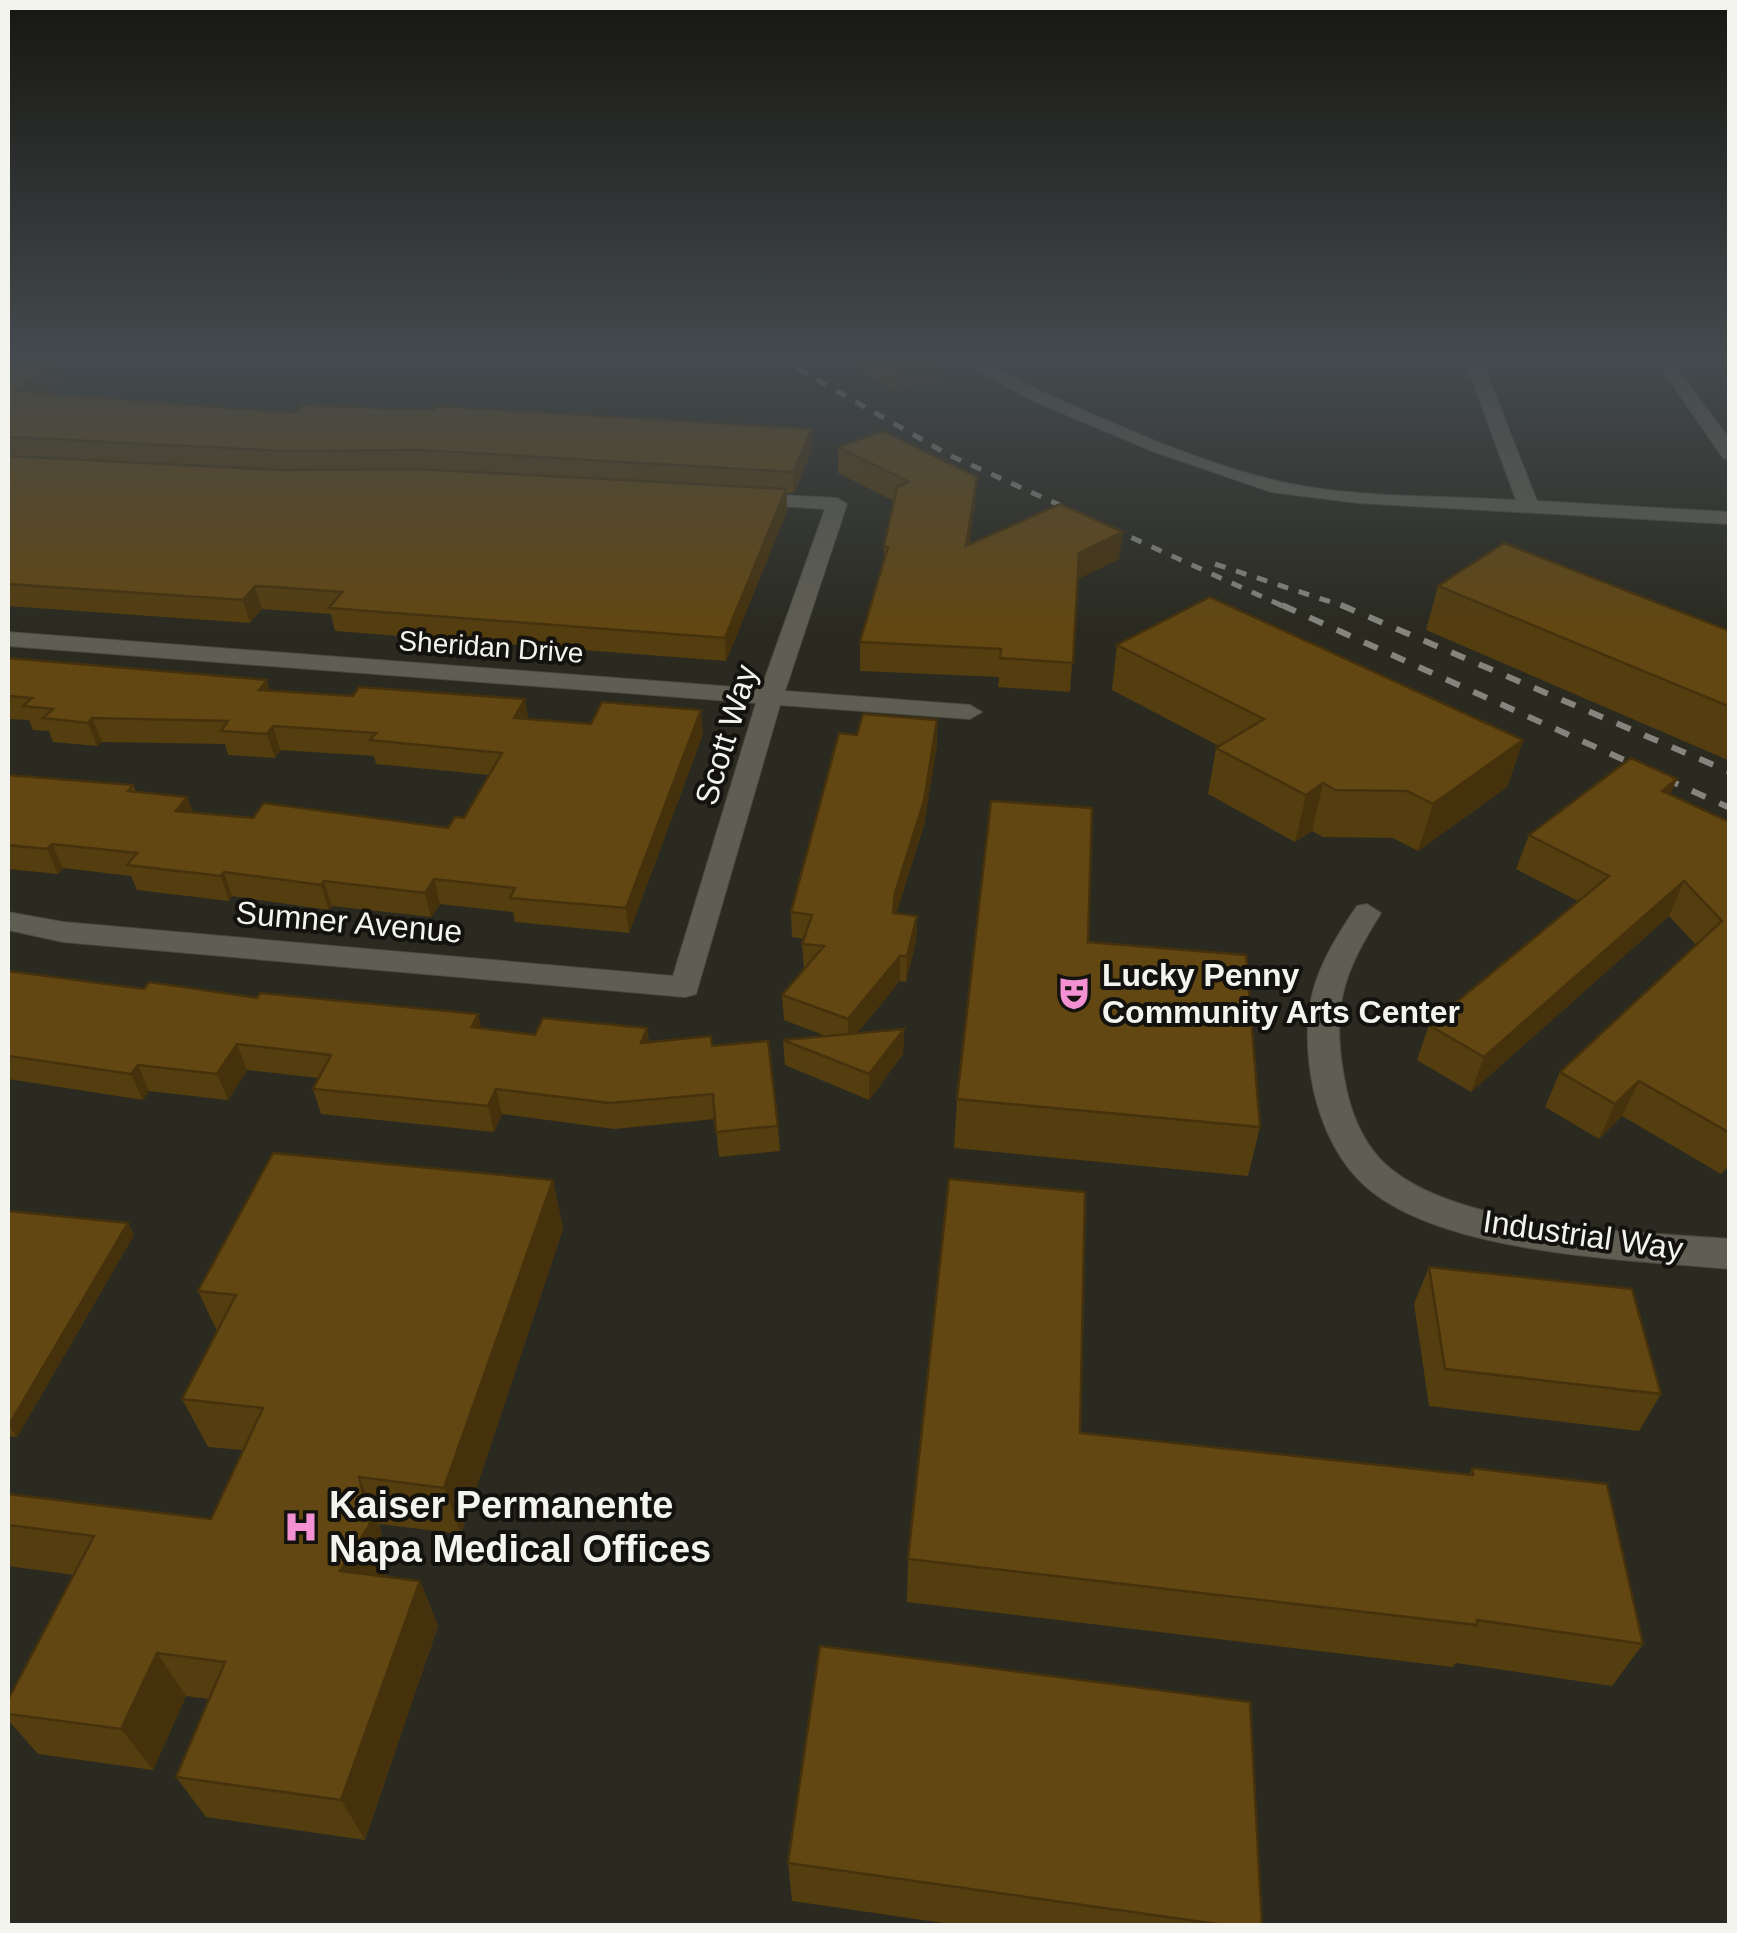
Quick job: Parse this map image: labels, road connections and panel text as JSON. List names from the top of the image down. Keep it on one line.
{"streets":{"street":["Sheridan Drive","Scott Way","Sumner Avenue","Industrial Way"]},"crossings":[["Sheridan Drive","Scott Way"],["Scott Way","Sumner Avenue"]],"places":{"theatre":["Lucky Penny Community Arts Center"],"hospital":["Kaiser Permanente Napa Medical Offices"]}}
